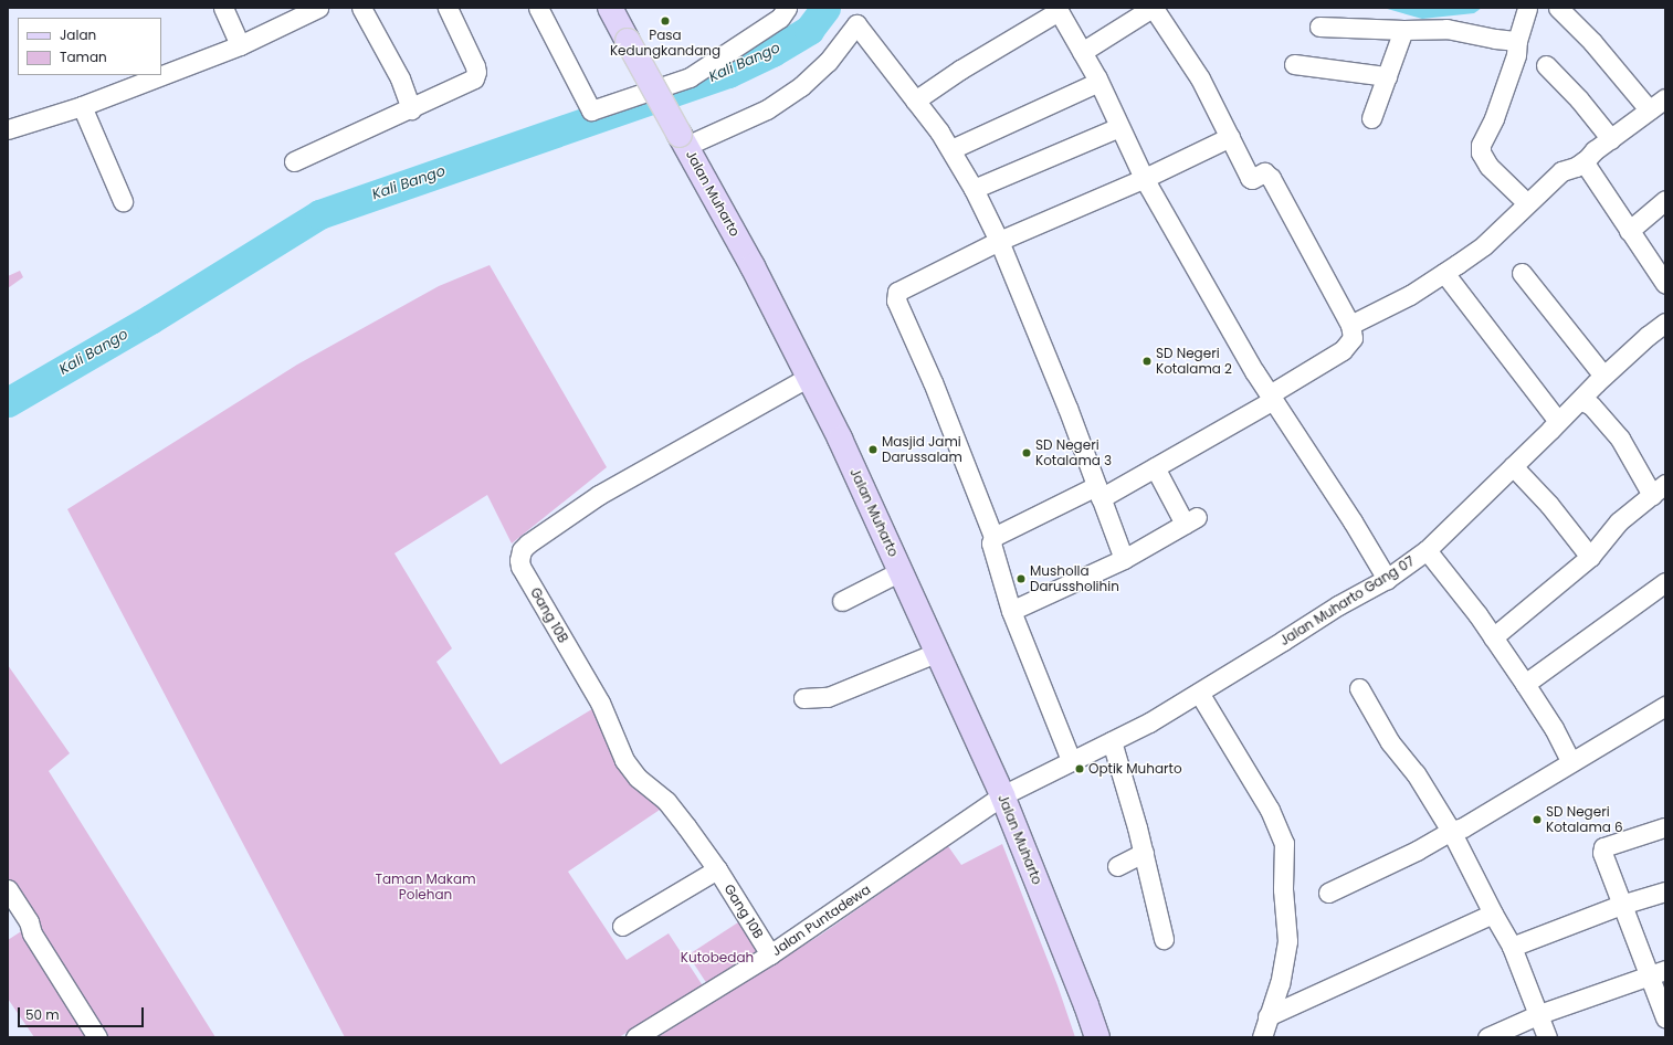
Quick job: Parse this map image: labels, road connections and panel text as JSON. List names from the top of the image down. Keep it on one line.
{"streets":{"main road":["Jalan Muharto"],"street":["Jalan Muharto Gang 07","Gang 10B","Jalan Puntadewa"]},"crossings":[["Jalan Muharto","Jalan Muharto Gang 07"],["Jalan Muharto","Gang 10B"],["Jalan Muharto","Jalan Puntadewa"],["Jalan Muharto Gang 07","Jalan Puntadewa"],["Gang 10B","Jalan Puntadewa"]],"water":["Kali Bango"],"parks":["Taman Makam Polehan","Kutobedah"],"places":["Pasa Kedungkandang","SD Negeri Kotalama 2","Masjid Jami Darussalam","SD Negeri Kotalama 3","Musholla Darussholihin","Optik Muharto","SD Negeri Kotalama 6"],"legend":["Jalan","Taman"],"scale_bar":"50 m"}
